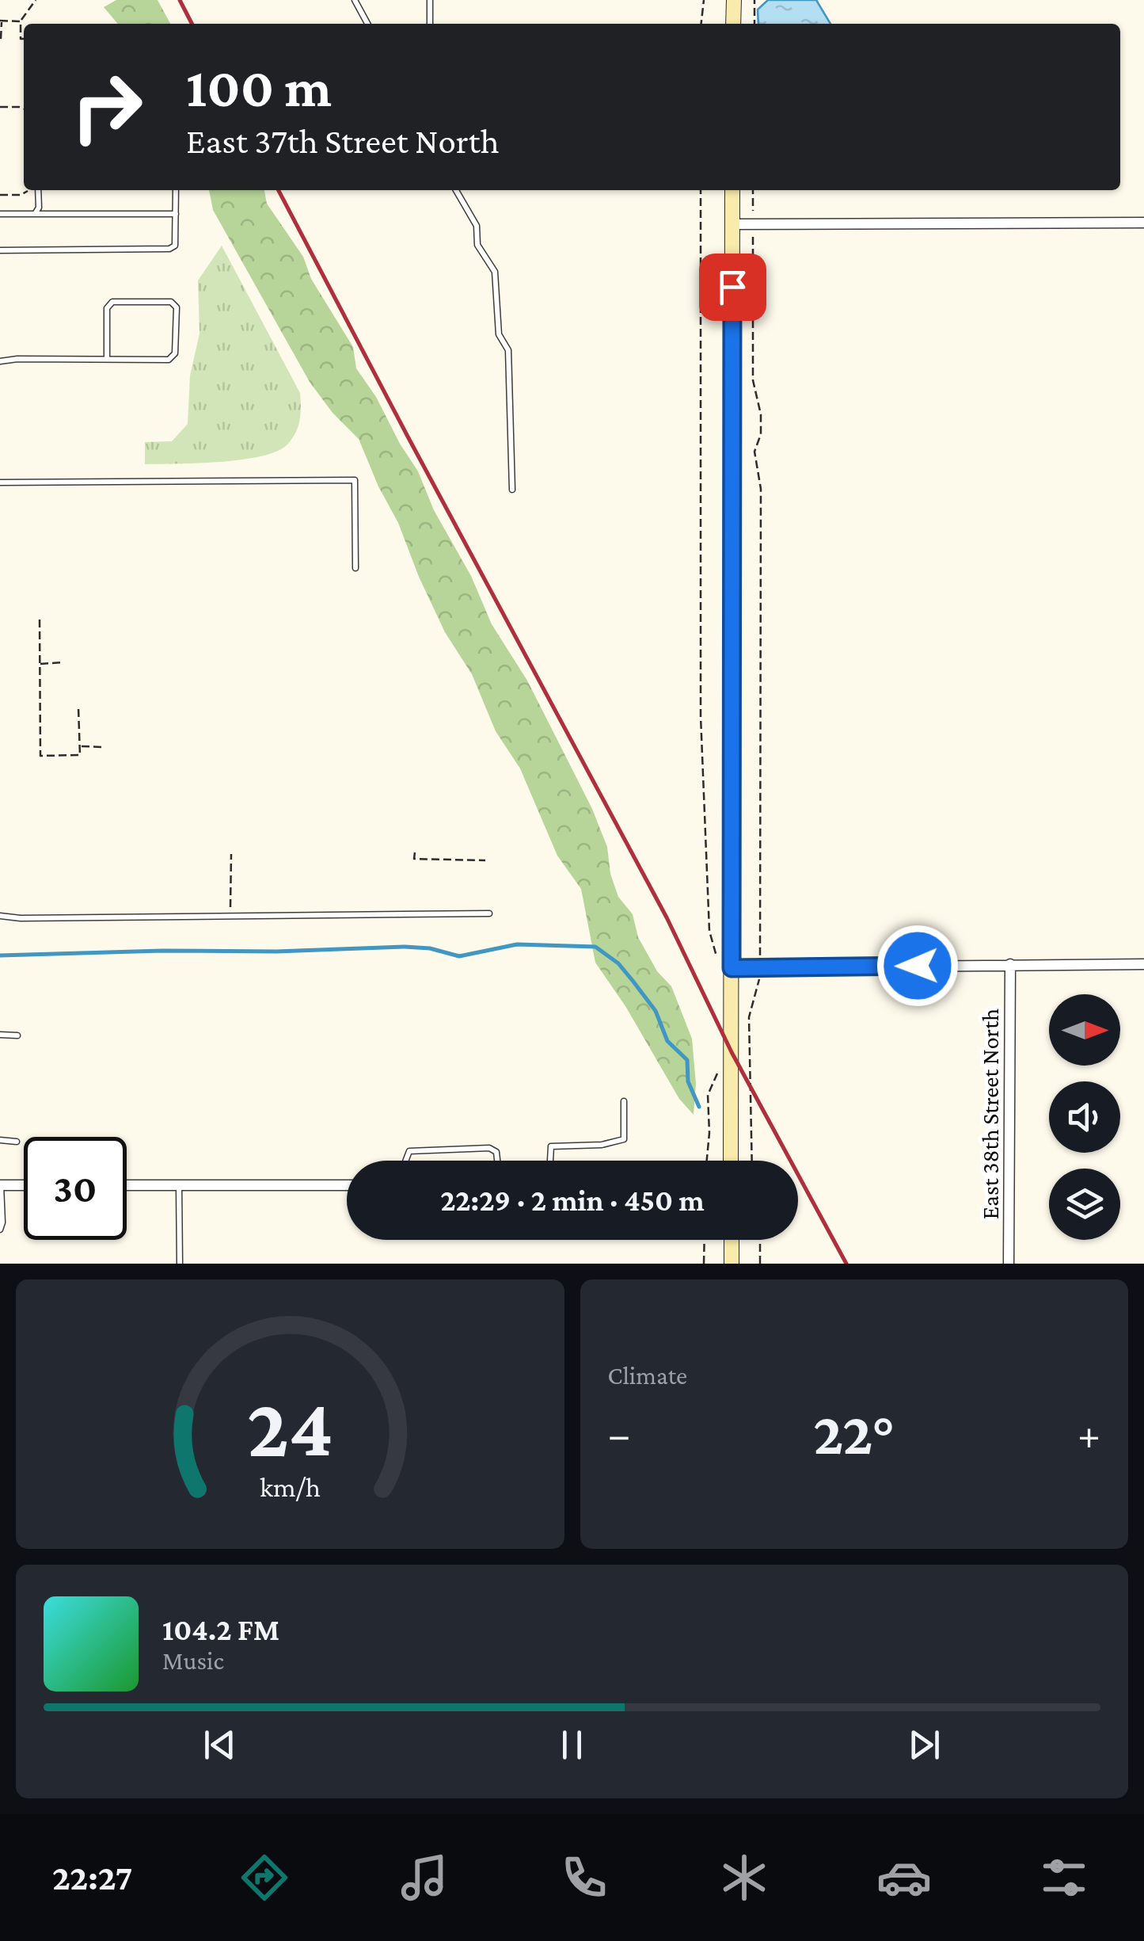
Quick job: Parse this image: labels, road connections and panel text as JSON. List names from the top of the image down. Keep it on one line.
{"streets":{"street":["East 38th Street North"]},"north":"right","page":{"turn":["100 m","East 37th Street North"],"limit":"30","trip":"22:29 · 2 min · 450 m","tile":"Climate","heat":["−","22°","+"],"song":["104.2 FM","Music"],"tabs":"22:27","gauge":["24","km/h"]}}
